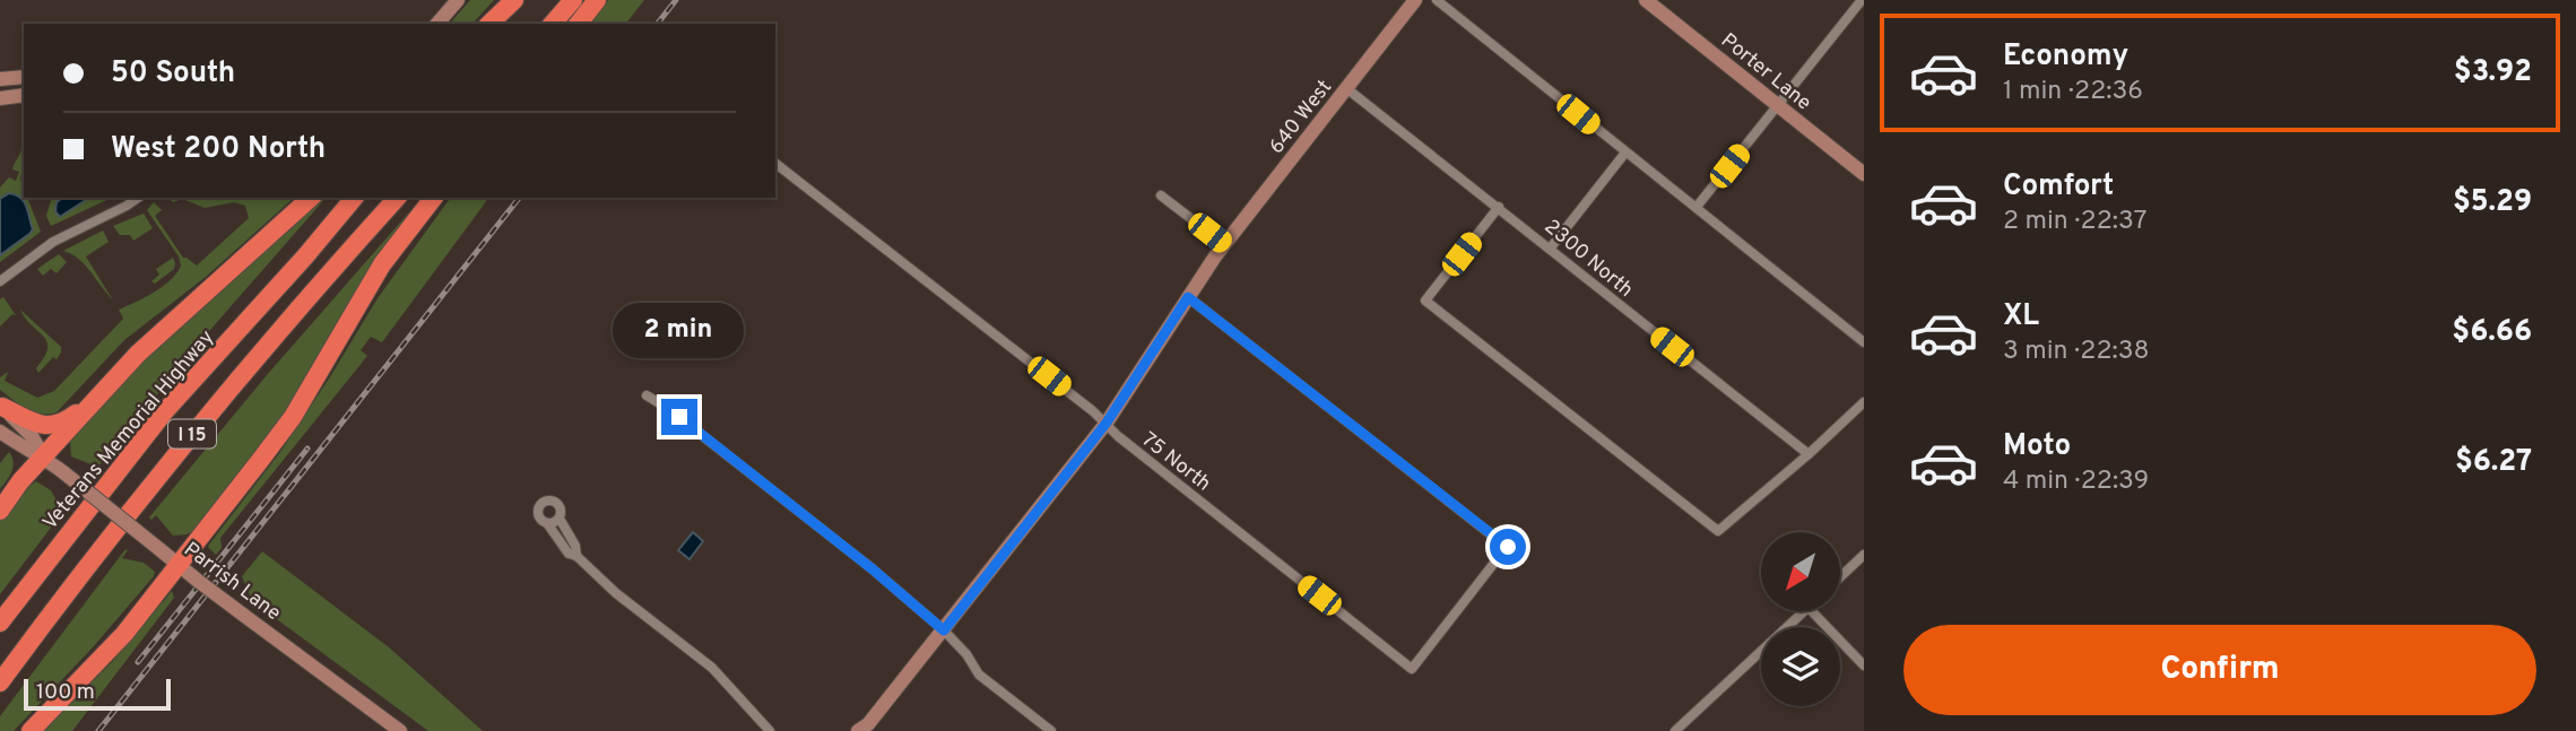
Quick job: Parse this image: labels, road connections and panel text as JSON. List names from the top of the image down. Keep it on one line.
{"streets":{"highway":["Veterans Memorial Highway","I 15"],"street":["Porter Lane","640 West","2300 North","75 North","Parrish Lane"]},"crossings":[["640 West","2300 North"],["640 West","75 North"]],"scale_bar":"100 m","north":"bottom left","page":{"list":[{"name":"Economy","note":"1 min · 22:36","value":"$3.92"},{"name":"Comfort","note":"2 min · 22:37","value":"$5.29"},{"name":"XL","note":"3 min · 22:38","value":"$6.66"},{"name":"Moto","note":"4 min · 22:39","value":"$6.27"}],"banner":["50 South","West 200 North"],"bubble":"2 min","buttons":"Confirm","scale":"100 m"}}
